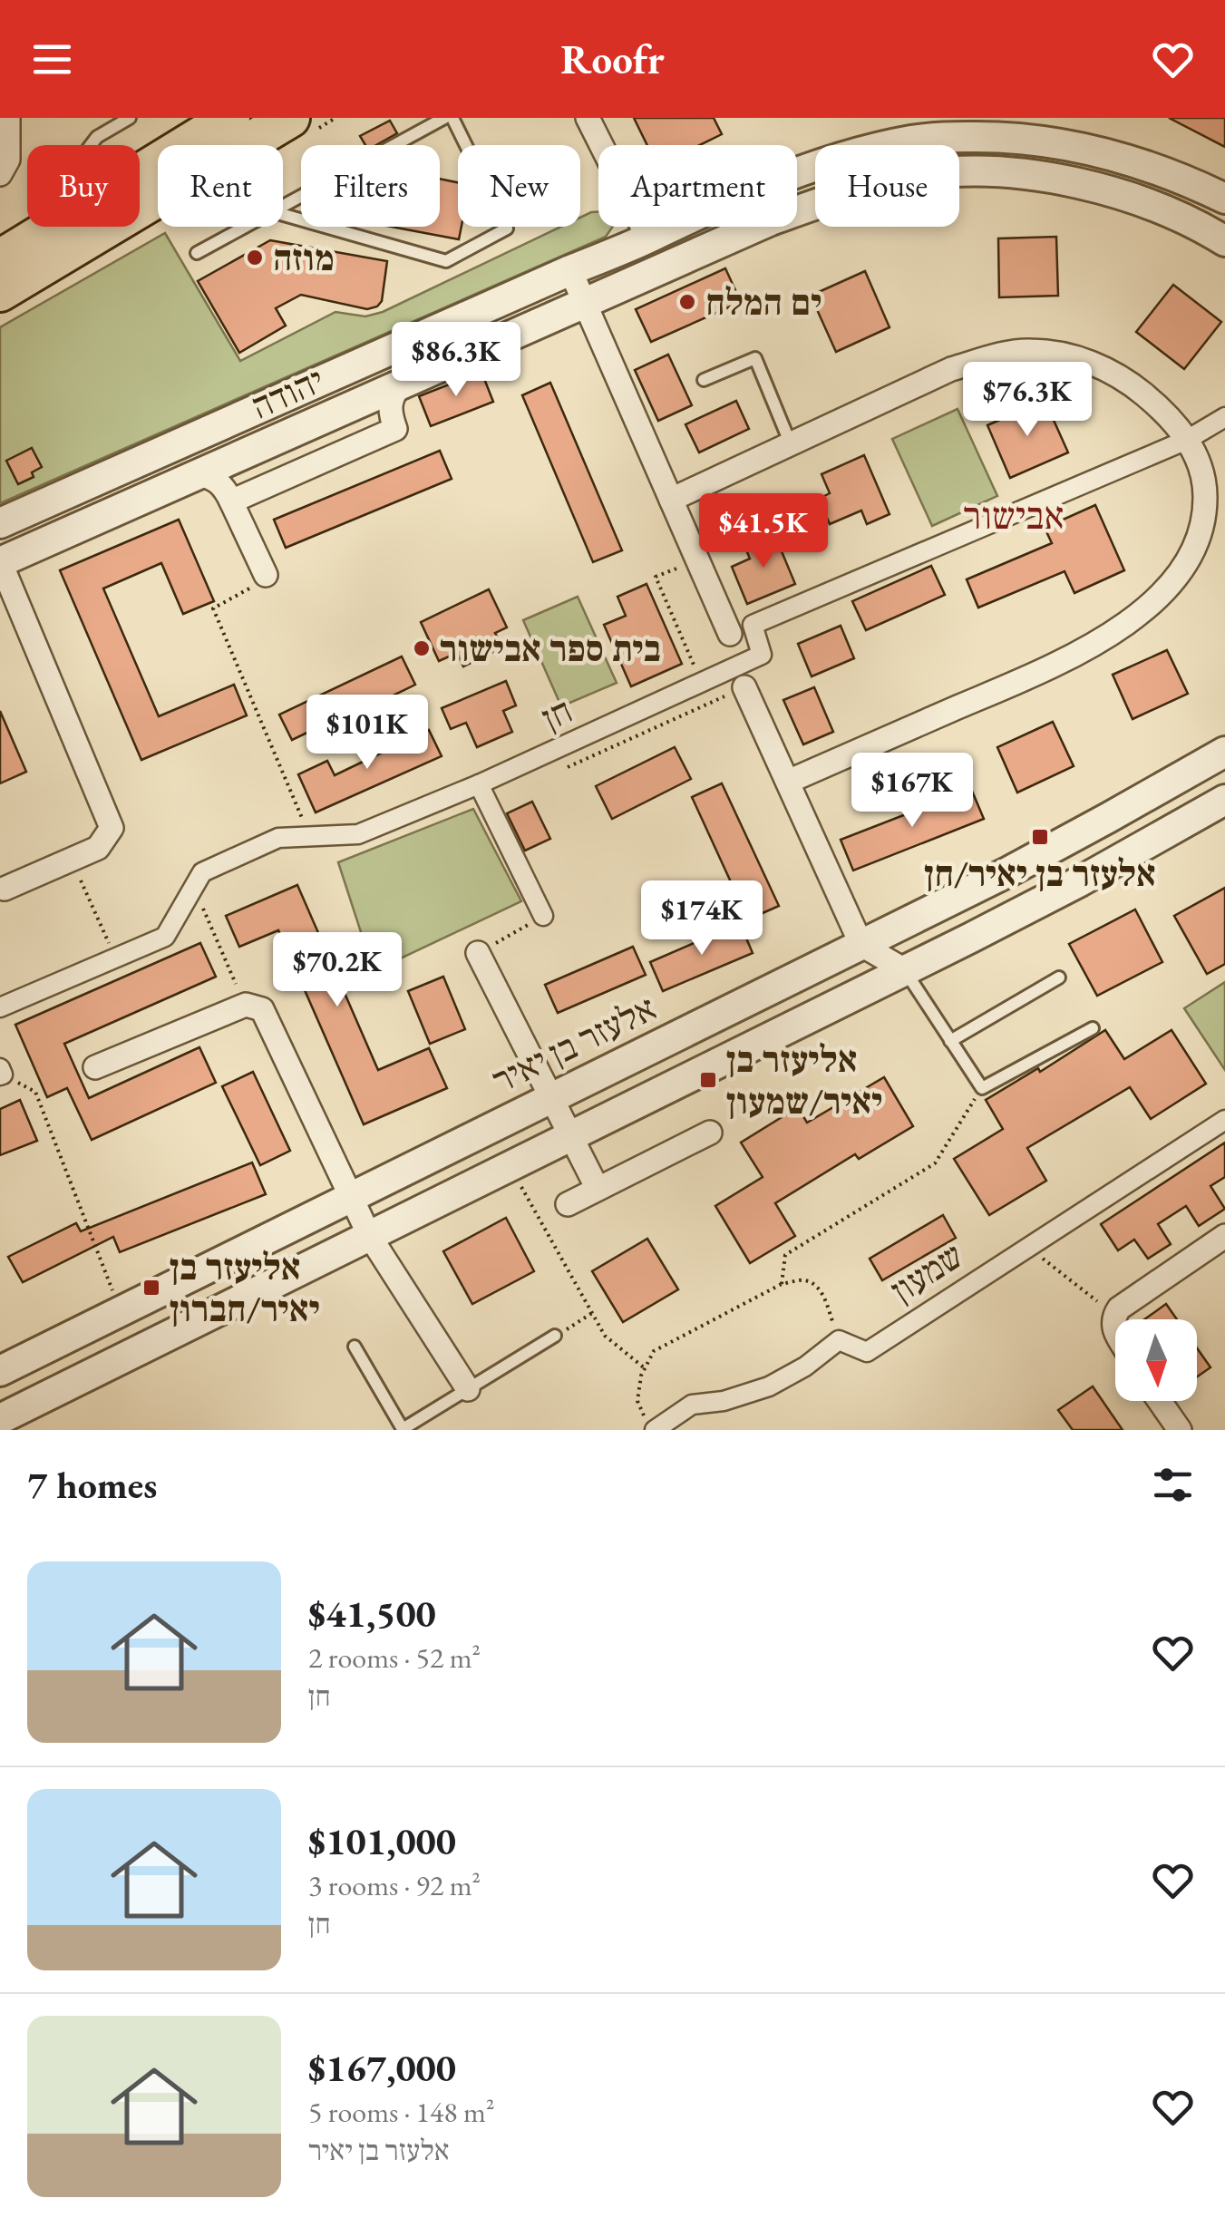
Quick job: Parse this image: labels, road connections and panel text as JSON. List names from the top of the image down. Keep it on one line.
{"streets":{"street":["יהודה","חן","אלעזר בן יאיר","שמעון"]},"districts":["אבישור"],"places":{"other":["מוזה","ים המלח","בית ספר אבישור"],"transit":["אלעזר בן יאיר/חן","אליעזר בן יאיר/שמעון","אליעזר בן יאיר/חברון"]},"north":"bottom","page":{"header":"Roofr","chip":["Buy","Rent","Filters","New","Apartment","House"],"price":["$86.3K","$76.3K","$41.5K","$101K","$167K","$174K","$70.2K"],"heading":"7 homes","list":[{"name":"$41,500","note":"2 rooms · 52 m² · חן"},{"name":"$101,000","note":"3 rooms · 92 m² · חן"},{"name":"$167,000","note":"5 rooms · 148 m² · אלעזר בן יאיר"}]}}
